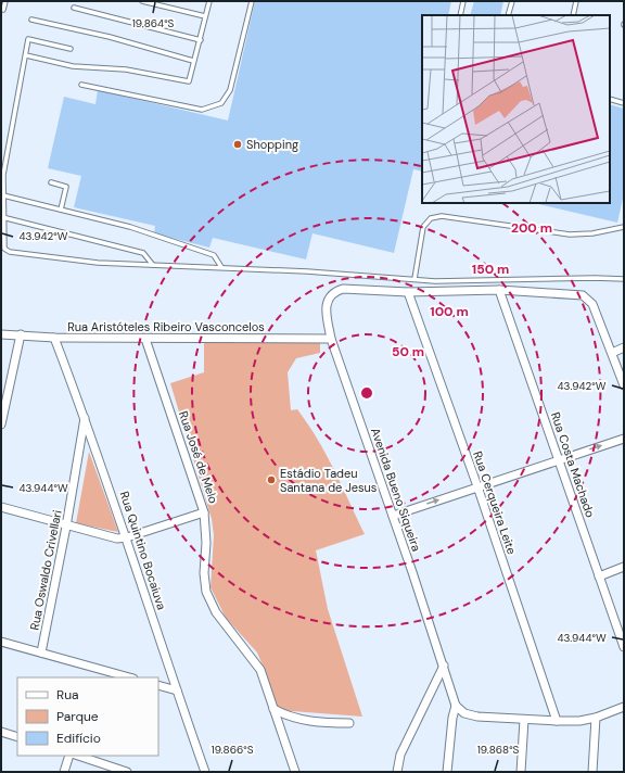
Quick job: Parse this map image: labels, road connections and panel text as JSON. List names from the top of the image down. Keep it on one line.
{"streets":{"street":["Rua Aristóteles Ribeiro Vasconcelos","Rua José de Melo","Rua Costa Machado","Avenida Bueno Siqueira","Rua Cerqueira Leite","Rua Quintino Bocaiuva","Rua Oswaldo Crivellari"]},"crossings":[["Rua Aristóteles Ribeiro Vasconcelos","Rua José de Melo"],["Rua Aristóteles Ribeiro Vasconcelos","Avenida Bueno Siqueira"],["Rua Aristóteles Ribeiro Vasconcelos","Rua Quintino Bocaiuva"],["Avenida Bueno Siqueira","Rua Cerqueira Leite"],["Rua Quintino Bocaiuva","Rua Oswaldo Crivellari"]],"places":["Shopping","Estádio Tadeu Santana de Jesus"],"legend":["Rua","Parque","Edifício"],"coordinates":["19.864°S","43.942°W","43.944°W","19.866°S","19.868°S"],"rings":["200 m","150 m","100 m","50 m"]}
